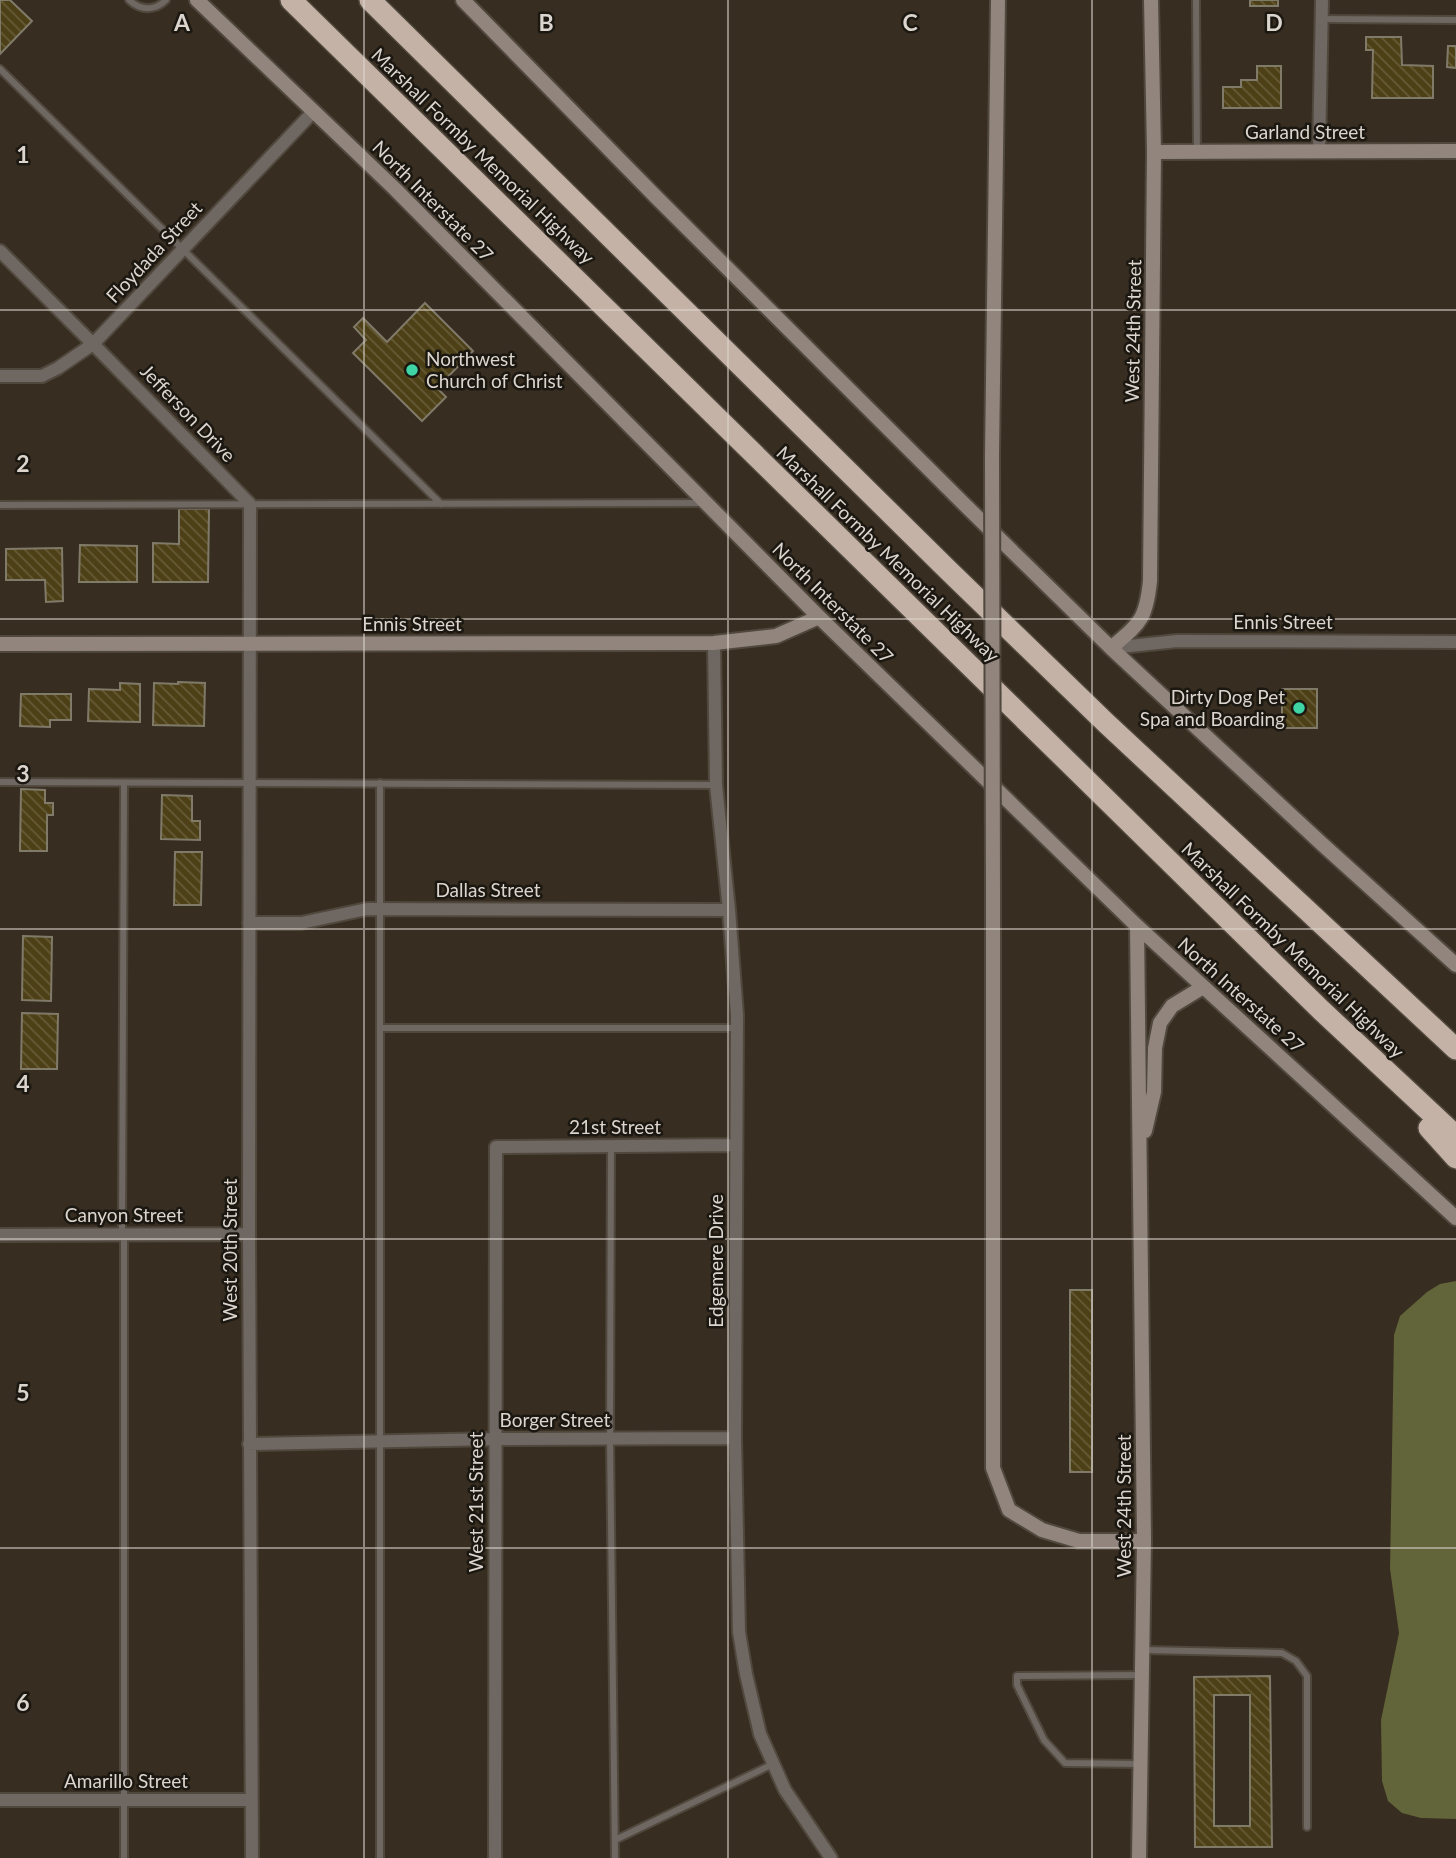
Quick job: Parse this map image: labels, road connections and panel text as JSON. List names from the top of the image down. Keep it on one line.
{"streets":{"highway":["Marshall Formby Memorial Highway"],"main road":["Garland Street","North Interstate 27","West 24th Street","Ennis Street"],"street":["Floydada Street","Jefferson Drive","Dallas Street","21st Street","Canyon Street","West 20th Street","Edgemere Drive","Borger Street","West 21st Street","Amarillo Street"]},"crossings":[["Garland Street","West 24th Street"],["North Interstate 27","Floydada Street"],["North Interstate 27","West 24th Street"],["North Interstate 27","Ennis Street"],["Floydada Street","Jefferson Drive"],["West 24th Street","Ennis Street"],["Ennis Street","West 20th Street"],["Ennis Street","Edgemere Drive"],["Dallas Street","West 20th Street"],["Dallas Street","Edgemere Drive"],["21st Street","Edgemere Drive"],["21st Street","West 21st Street"],["Canyon Street","West 20th Street"],["West 20th Street","Borger Street"],["West 20th Street","Amarillo Street"],["Edgemere Drive","Borger Street"],["Borger Street","West 21st Street"]],"places":["Northwest Church of Christ","Dirty Dog Pet Spa and Boarding"],"grid":{"columns":["A","B","C","D"],"rows":["1","2","3","4","5","6"]}}
